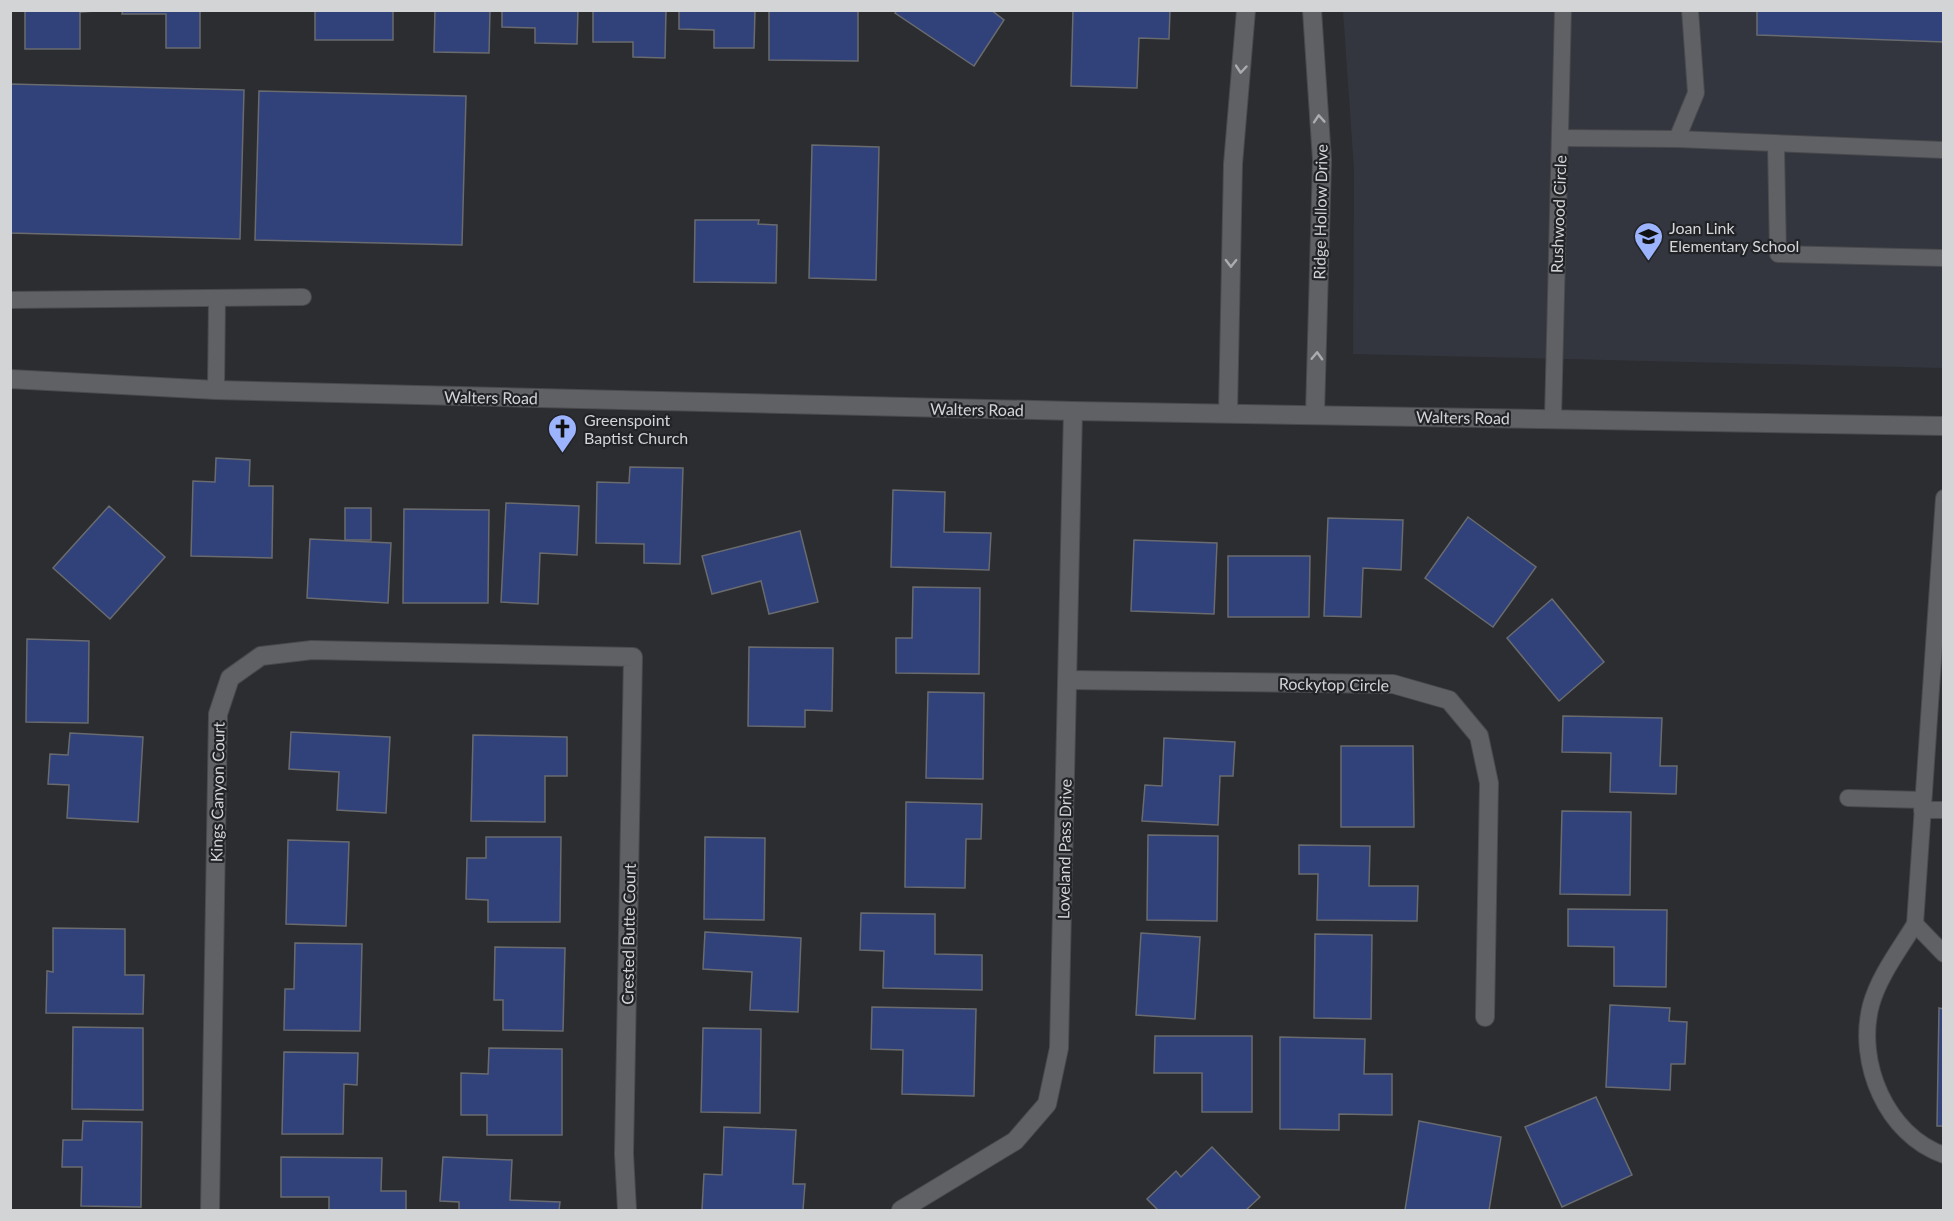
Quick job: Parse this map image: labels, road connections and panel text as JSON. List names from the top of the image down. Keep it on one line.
{"streets":{"street":["Ridge Hollow Drive","Walters Road","Rockytop Circle","Kings Canyon Court","Loveland Pass Drive","Crested Butte Court"],"lane":["Rushwood Circle"]},"crossings":[["Ridge Hollow Drive","Walters Road"],["Rushwood Circle","Walters Road"],["Walters Road","Loveland Pass Drive"],["Rockytop Circle","Loveland Pass Drive"],["Kings Canyon Court","Crested Butte Court"]],"places":{"school or university":["Joan Link Elementary School"],"church":["Greenspoint Baptist Church"]}}
